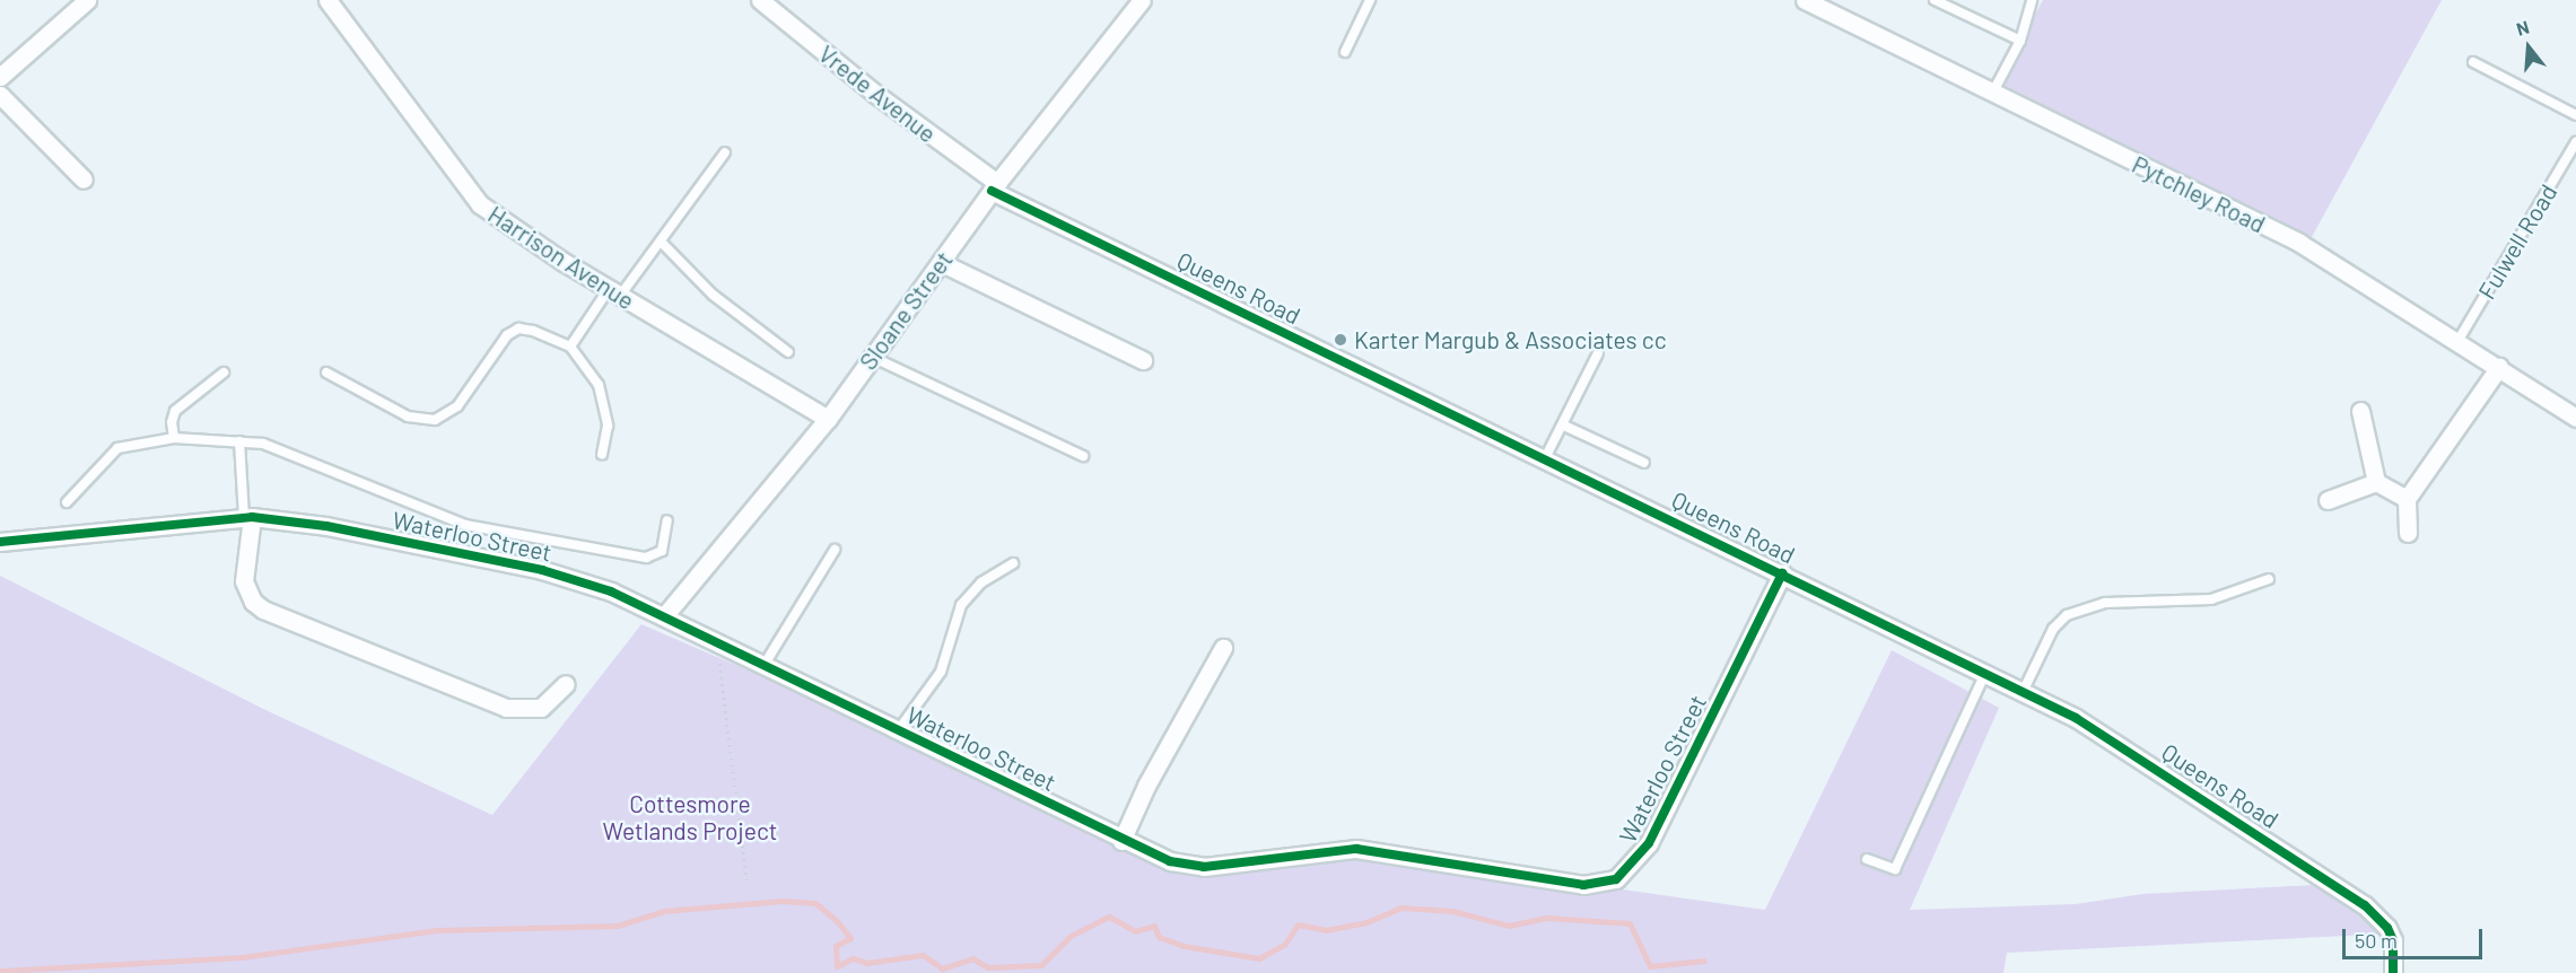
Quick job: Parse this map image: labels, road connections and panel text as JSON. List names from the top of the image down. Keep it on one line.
{"streets":{"street":["Vrede Avenue","Pytchley Road","Harrison Avenue","Queens Road","Sloane Street","Waterloo Street"],"lane":["Fulwell Road"]},"crossings":[["Vrede Avenue","Queens Road"],["Vrede Avenue","Sloane Street"],["Pytchley Road","Fulwell Road"],["Harrison Avenue","Sloane Street"],["Queens Road","Sloane Street"],["Queens Road","Waterloo Street"],["Sloane Street","Waterloo Street"]],"parks":["Cottesmore Wetlands Project"],"places":["Karter Margub & Associates cc"],"scale_bar":"50 m","north":"top"}
